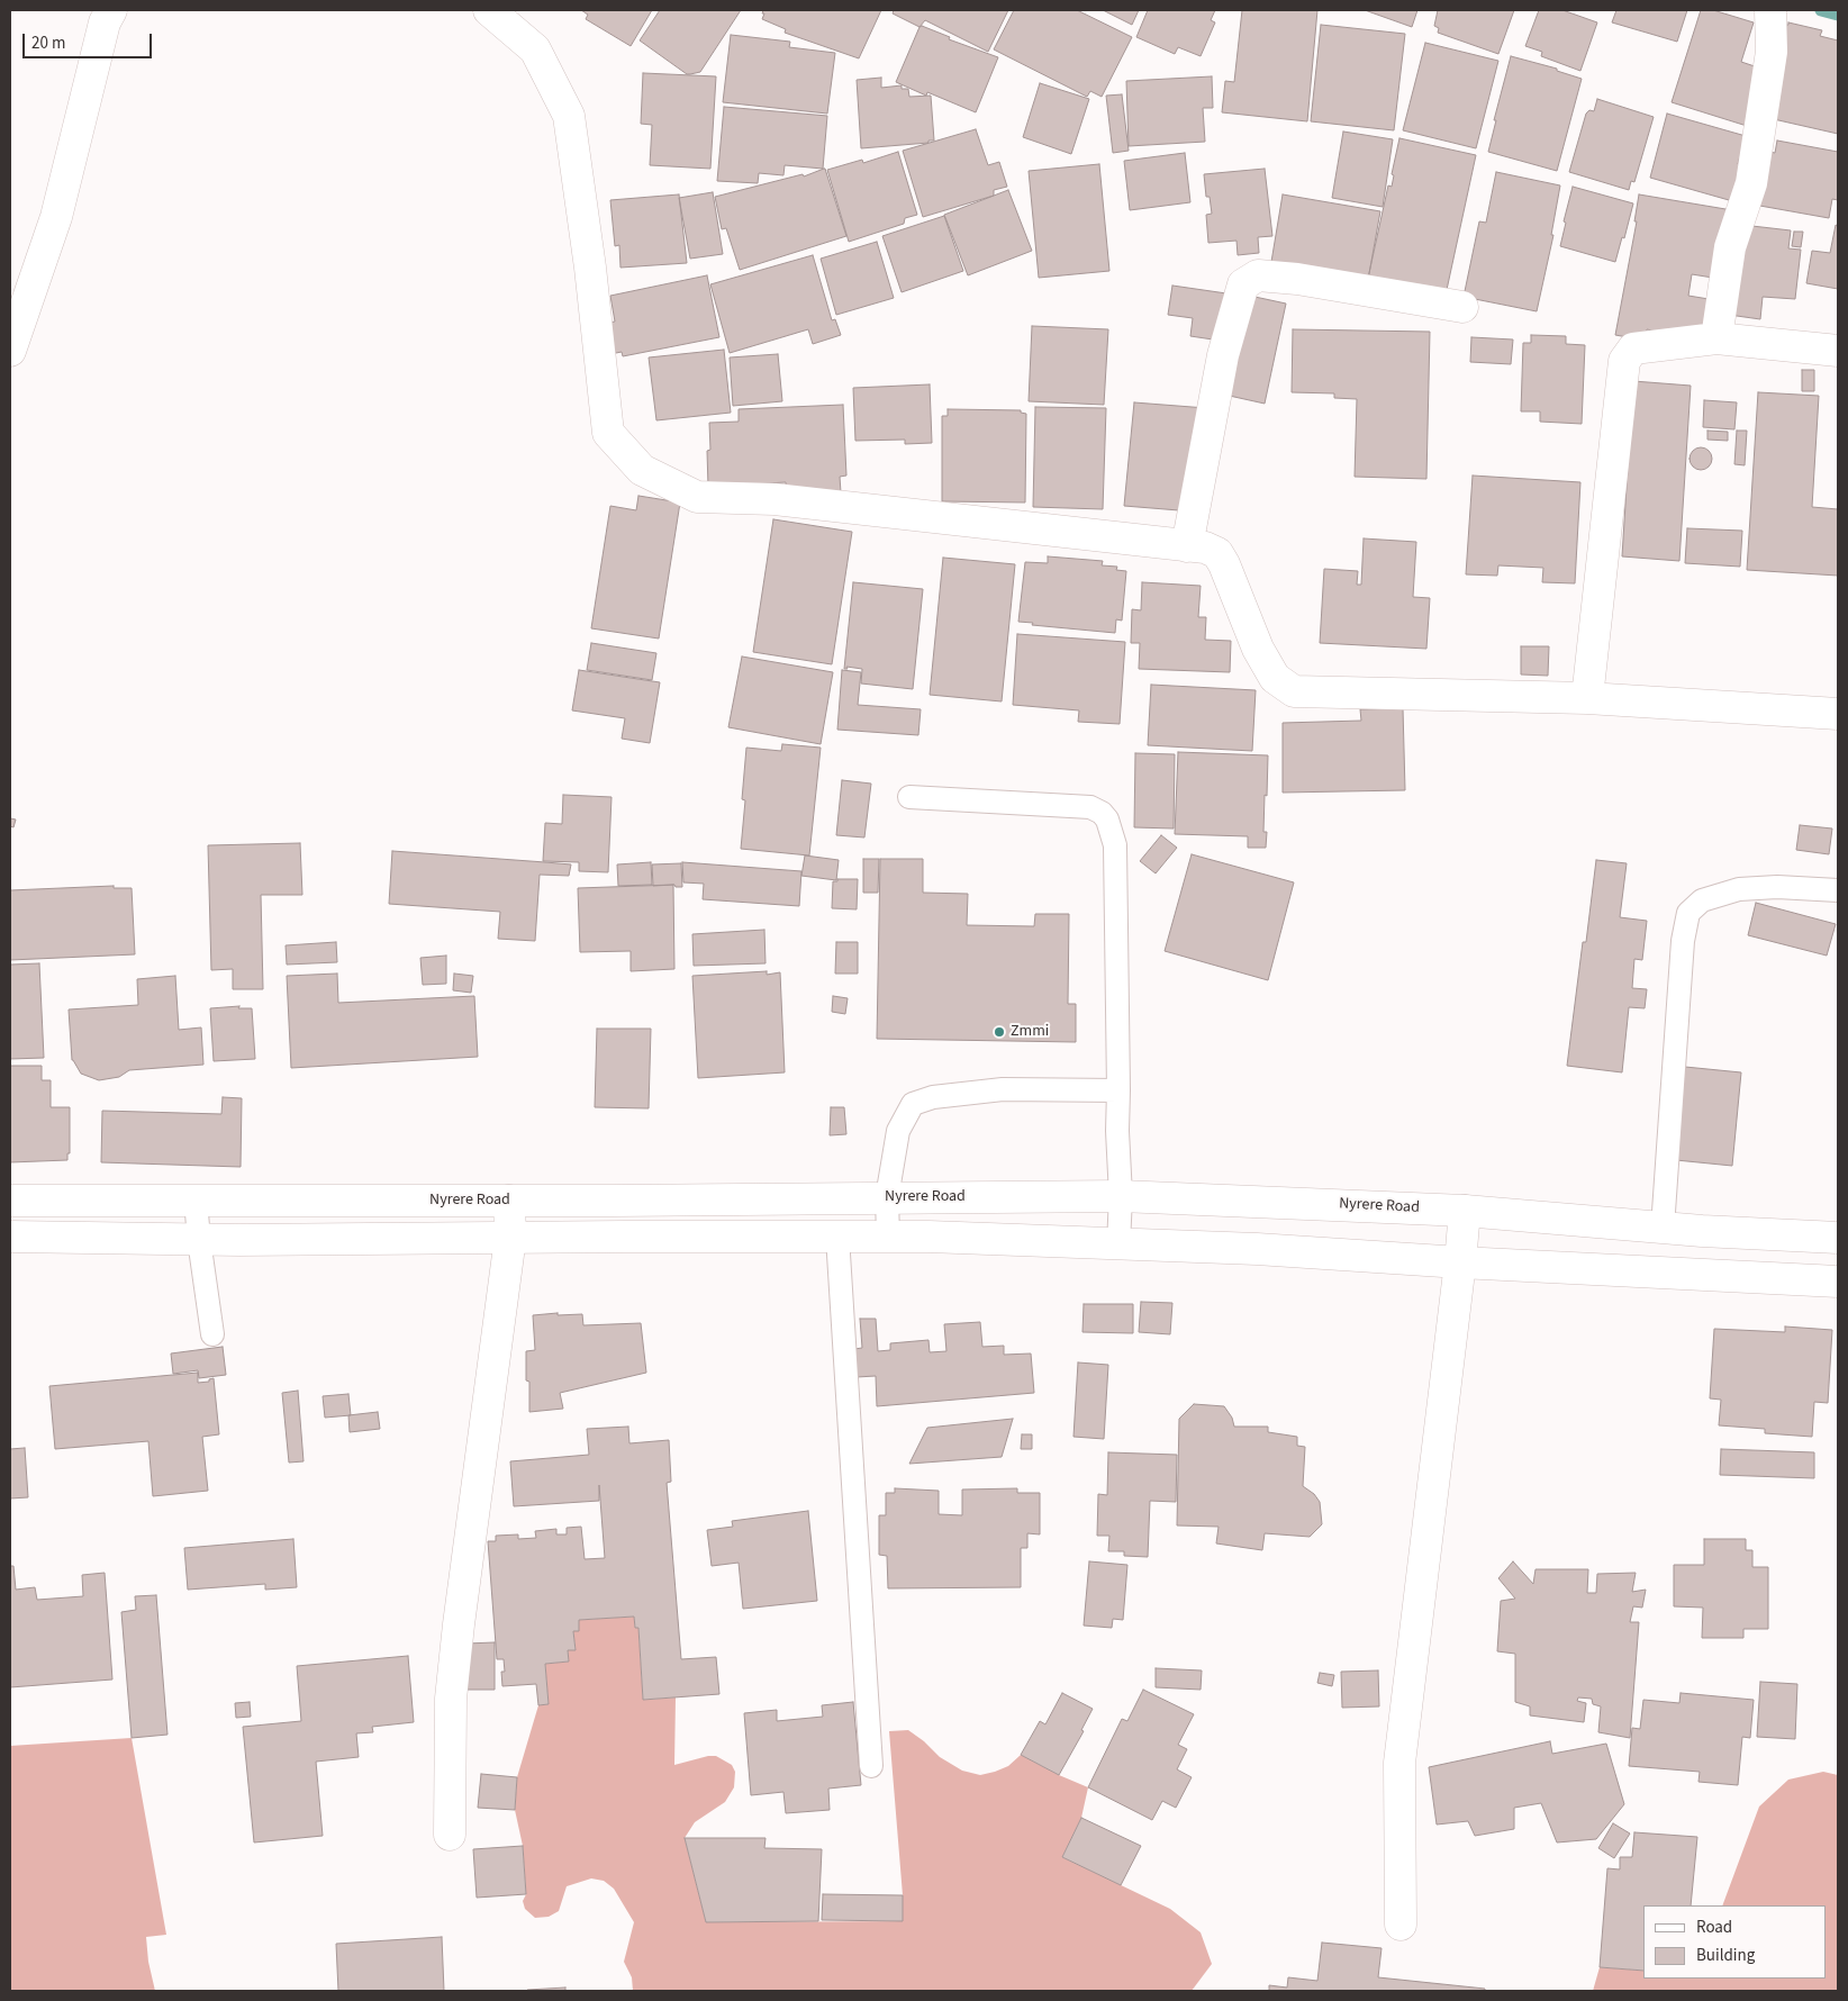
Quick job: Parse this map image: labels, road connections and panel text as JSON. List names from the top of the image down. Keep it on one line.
{"streets":{"street":["Nyrere Road"]},"places":["Zmmi"],"legend":["Road","Building"],"scale_bar":"20 m"}
